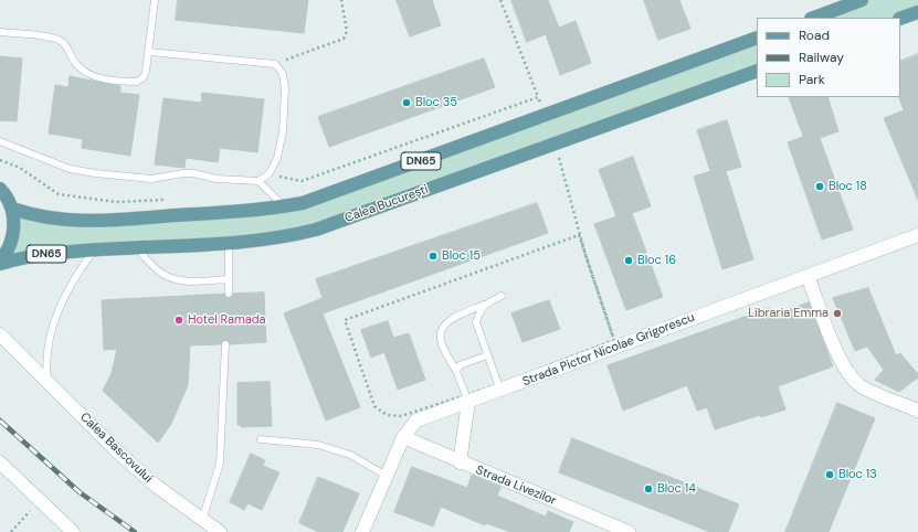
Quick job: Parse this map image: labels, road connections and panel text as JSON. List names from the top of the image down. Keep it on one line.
{"streets":{"main road":["DN65","Calea București"],"street":["Strada Pictor Nicolae Grigorescu","Calea Bascovului","Strada Livezilor"]},"crossings":[["Strada Pictor Nicolae Grigorescu","Strada Livezilor"]],"places":["Bloc 35","Bloc 18","Bloc 15","Bloc 16","Libraria Emma","Hotel Ramada","Bloc 13","Bloc 14"],"legend":["Road","Railway","Park"]}
